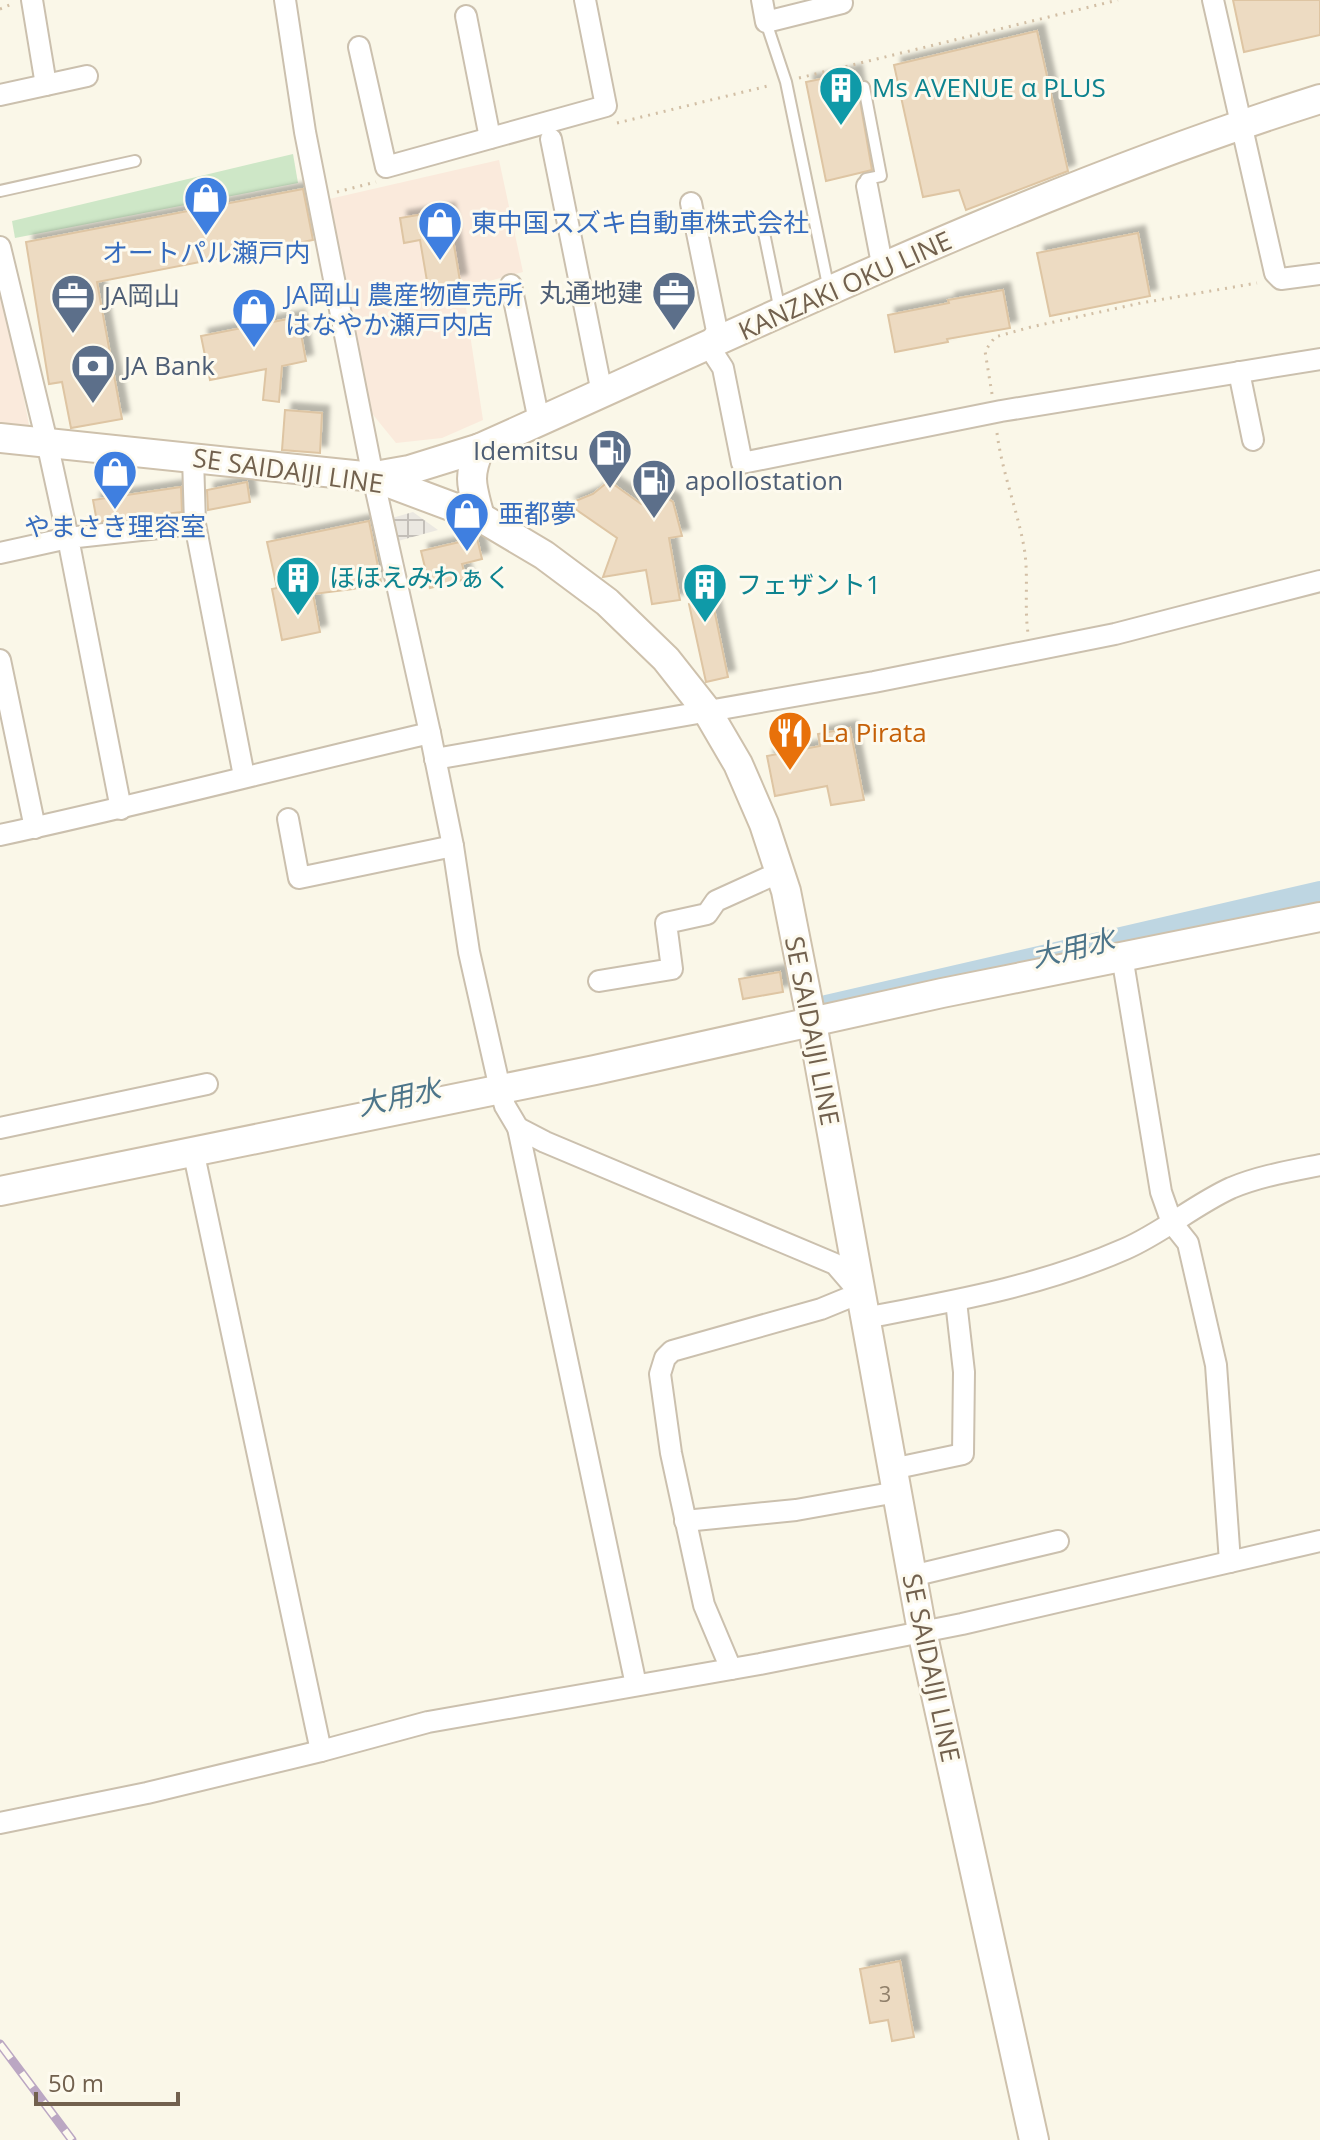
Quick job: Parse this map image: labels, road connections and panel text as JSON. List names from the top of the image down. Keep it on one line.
{"streets":{"main road":["KANZAKI OKU LINE","SE SAIDAIJI LINE"]},"crossings":[["KANZAKI OKU LINE","SE SAIDAIJI LINE"]],"water":["大用水"],"places":{"building":["Ms AVENUE α PLUS","ほほえみわぁく","フェザント1"],"shop":["オートパル瀬戸内","東中国スズキ自動車株式会社","JA岡山 農産物直売所 はなやか瀬戸内店","やまさき理容室","亜都夢"],"office":["丸通地建","JA岡山"],"bank":["JA Bank"],"fuel station":["Idemitsu","apollostation"],"restaurant":["La Pirata"]},"house_numbers":["3"],"scale_bar":"50 m"}
